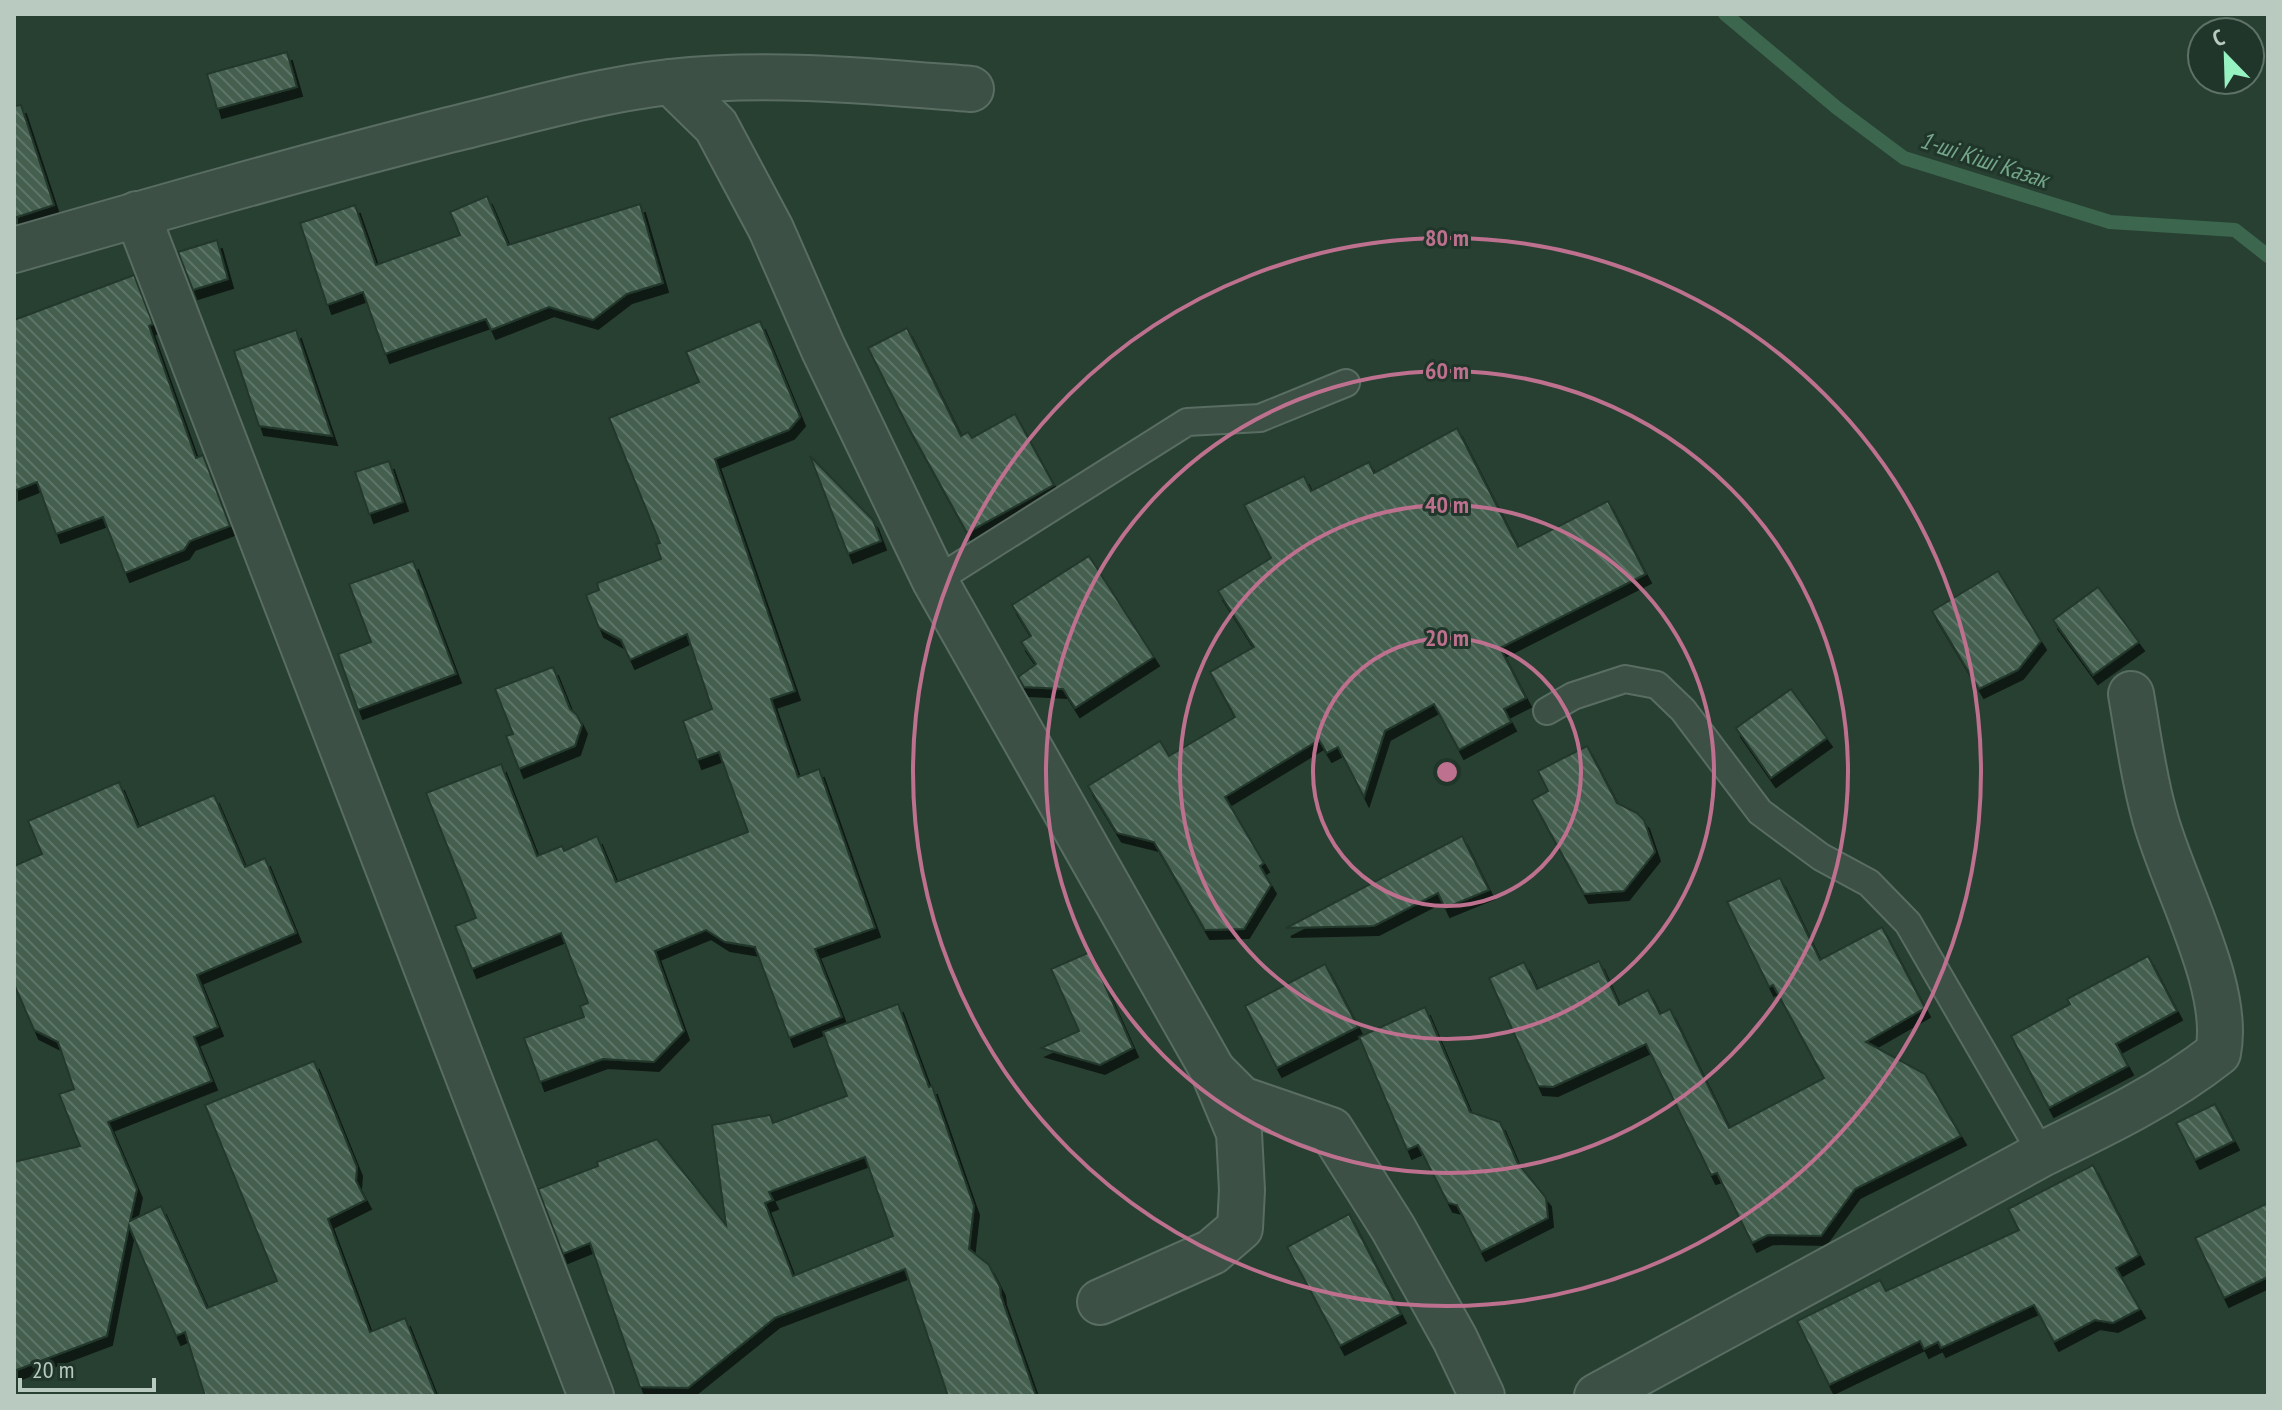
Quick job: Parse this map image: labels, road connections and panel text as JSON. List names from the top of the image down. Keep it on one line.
{"water":["1-ші Кіші Казак"],"scale_bar":"20 m","north":"top left","rings":["80 m","60 m","40 m","20 m"]}
